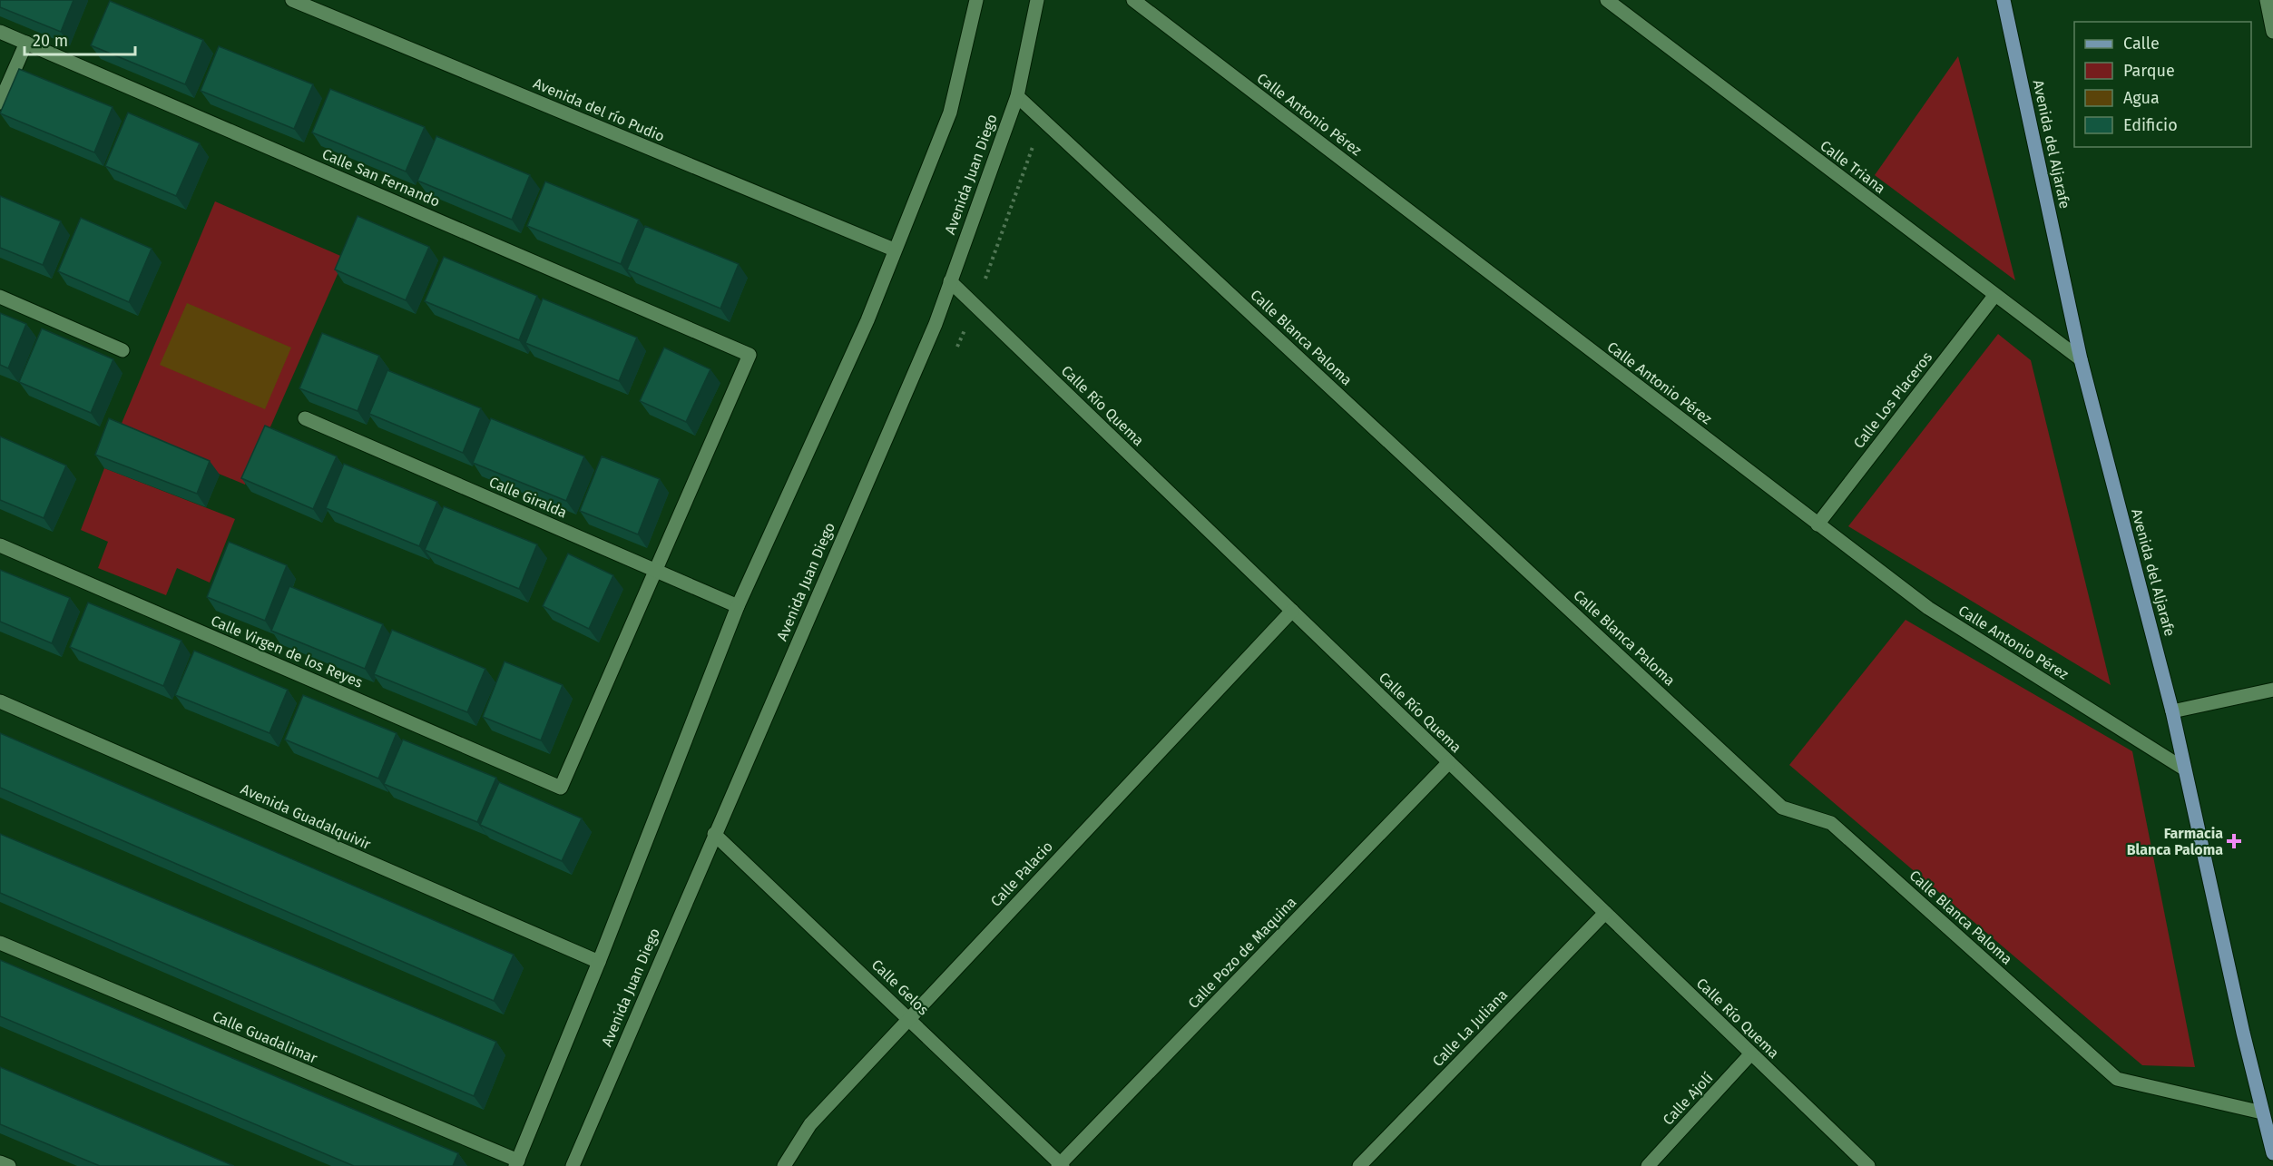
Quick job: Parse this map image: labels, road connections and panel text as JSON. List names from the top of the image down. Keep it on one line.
{"streets":{"main road":["Avenida del Aljarafe"],"street":["Avenida del río Pudio","Calle Antonio Pérez","Calle Triana","Avenida Juan Diego","Calle San Fernando","Calle Blanca Paloma","Calle Los Placeros","Calle Río Quema","Calle Giralda","Calle Virgen de los Reyes","Avenida Guadalquivir","Calle Palacio","Calle Pozo de Maquina","Calle Gelos","Calle La Juliana","Calle Guadalimar","Calle Ajolí"]},"crossings":[["Calle Antonio Pérez","Avenida del Aljarafe"],["Calle Antonio Pérez","Calle Los Placeros"],["Avenida del Aljarafe","Calle Triana"],["Avenida del Aljarafe","Calle Blanca Paloma"],["Calle Triana","Calle Los Placeros"],["Avenida Juan Diego","Calle Blanca Paloma"],["Avenida Juan Diego","Calle Río Quema"],["Avenida Juan Diego","Calle Gelos"],["Calle San Fernando","Calle Giralda"],["Calle San Fernando","Calle Virgen de los Reyes"],["Calle Río Quema","Calle Palacio"],["Calle Río Quema","Calle Pozo de Maquina"],["Calle Río Quema","Calle La Juliana"],["Calle Río Quema","Calle Ajolí"],["Calle Giralda","Calle Virgen de los Reyes"],["Calle Palacio","Calle Gelos"],["Calle Pozo de Maquina","Calle Gelos"]],"places":{"health":["Farmacia Blanca Paloma"]},"legend":["Calle","Parque","Agua","Edificio"],"scale_bar":"20 m"}
